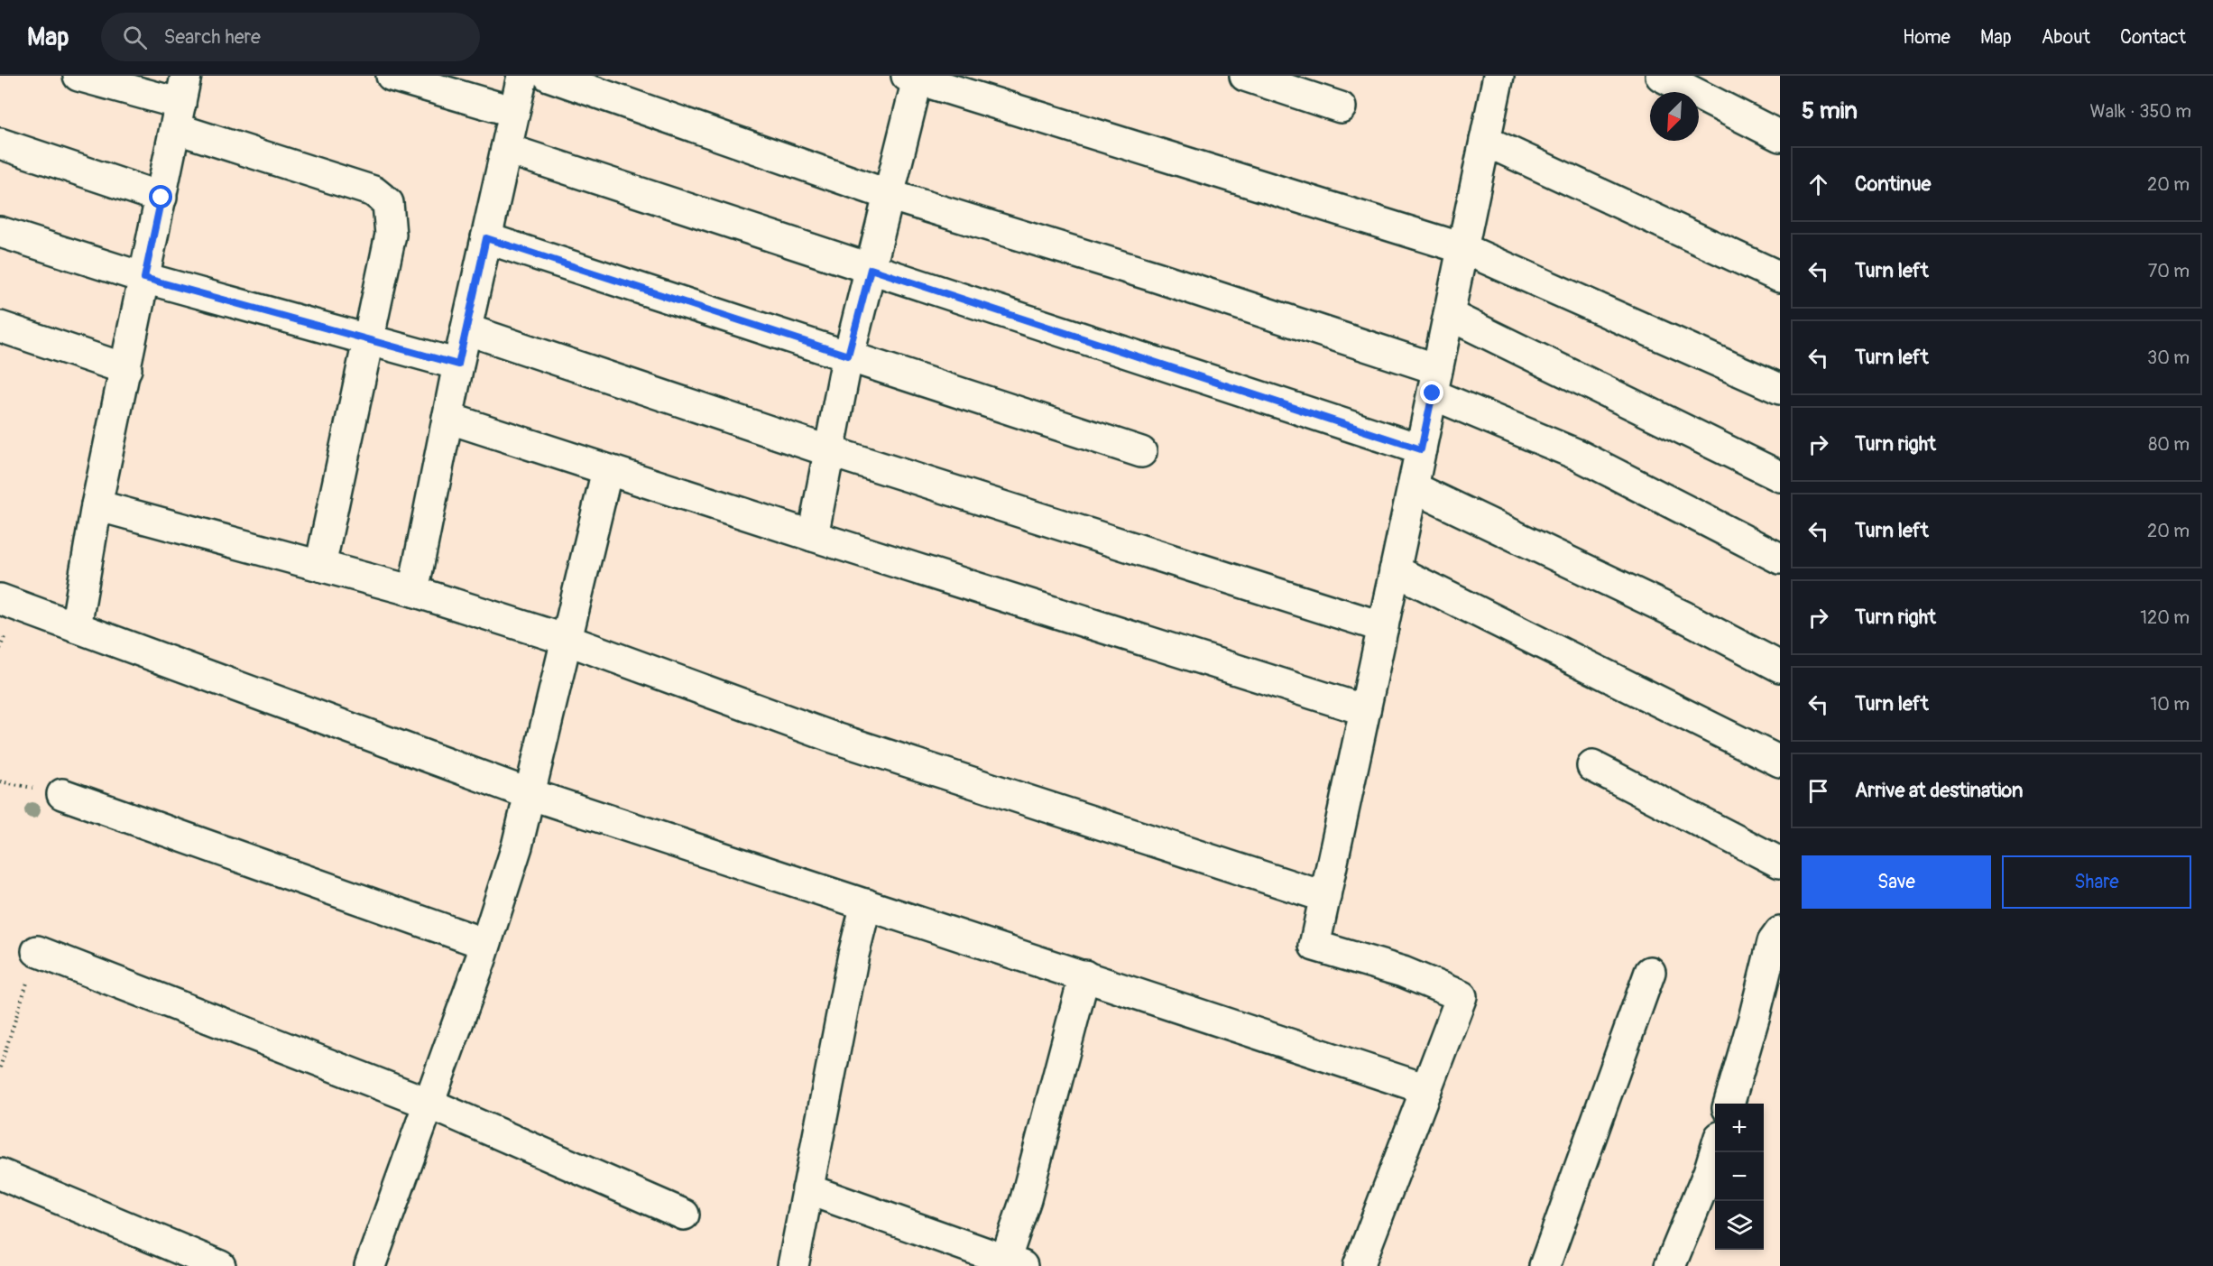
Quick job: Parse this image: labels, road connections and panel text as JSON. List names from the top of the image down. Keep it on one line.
{"north":"bottom left","page":{"header":"Map","search":"Search here","nav":["Home","Map","About","Contact"],"heading":["5 min","Walk · 350 m"],"list":[["Continue","20 m"],["Turn left","70 m"],["Turn left","30 m"],["Turn right","80 m"],["Turn left","20 m"],["Turn right","120 m"],["Turn left","10 m"],"Arrive at destination"],"buttons":["Save","Share"],"map_buttons":["+","−"]}}
